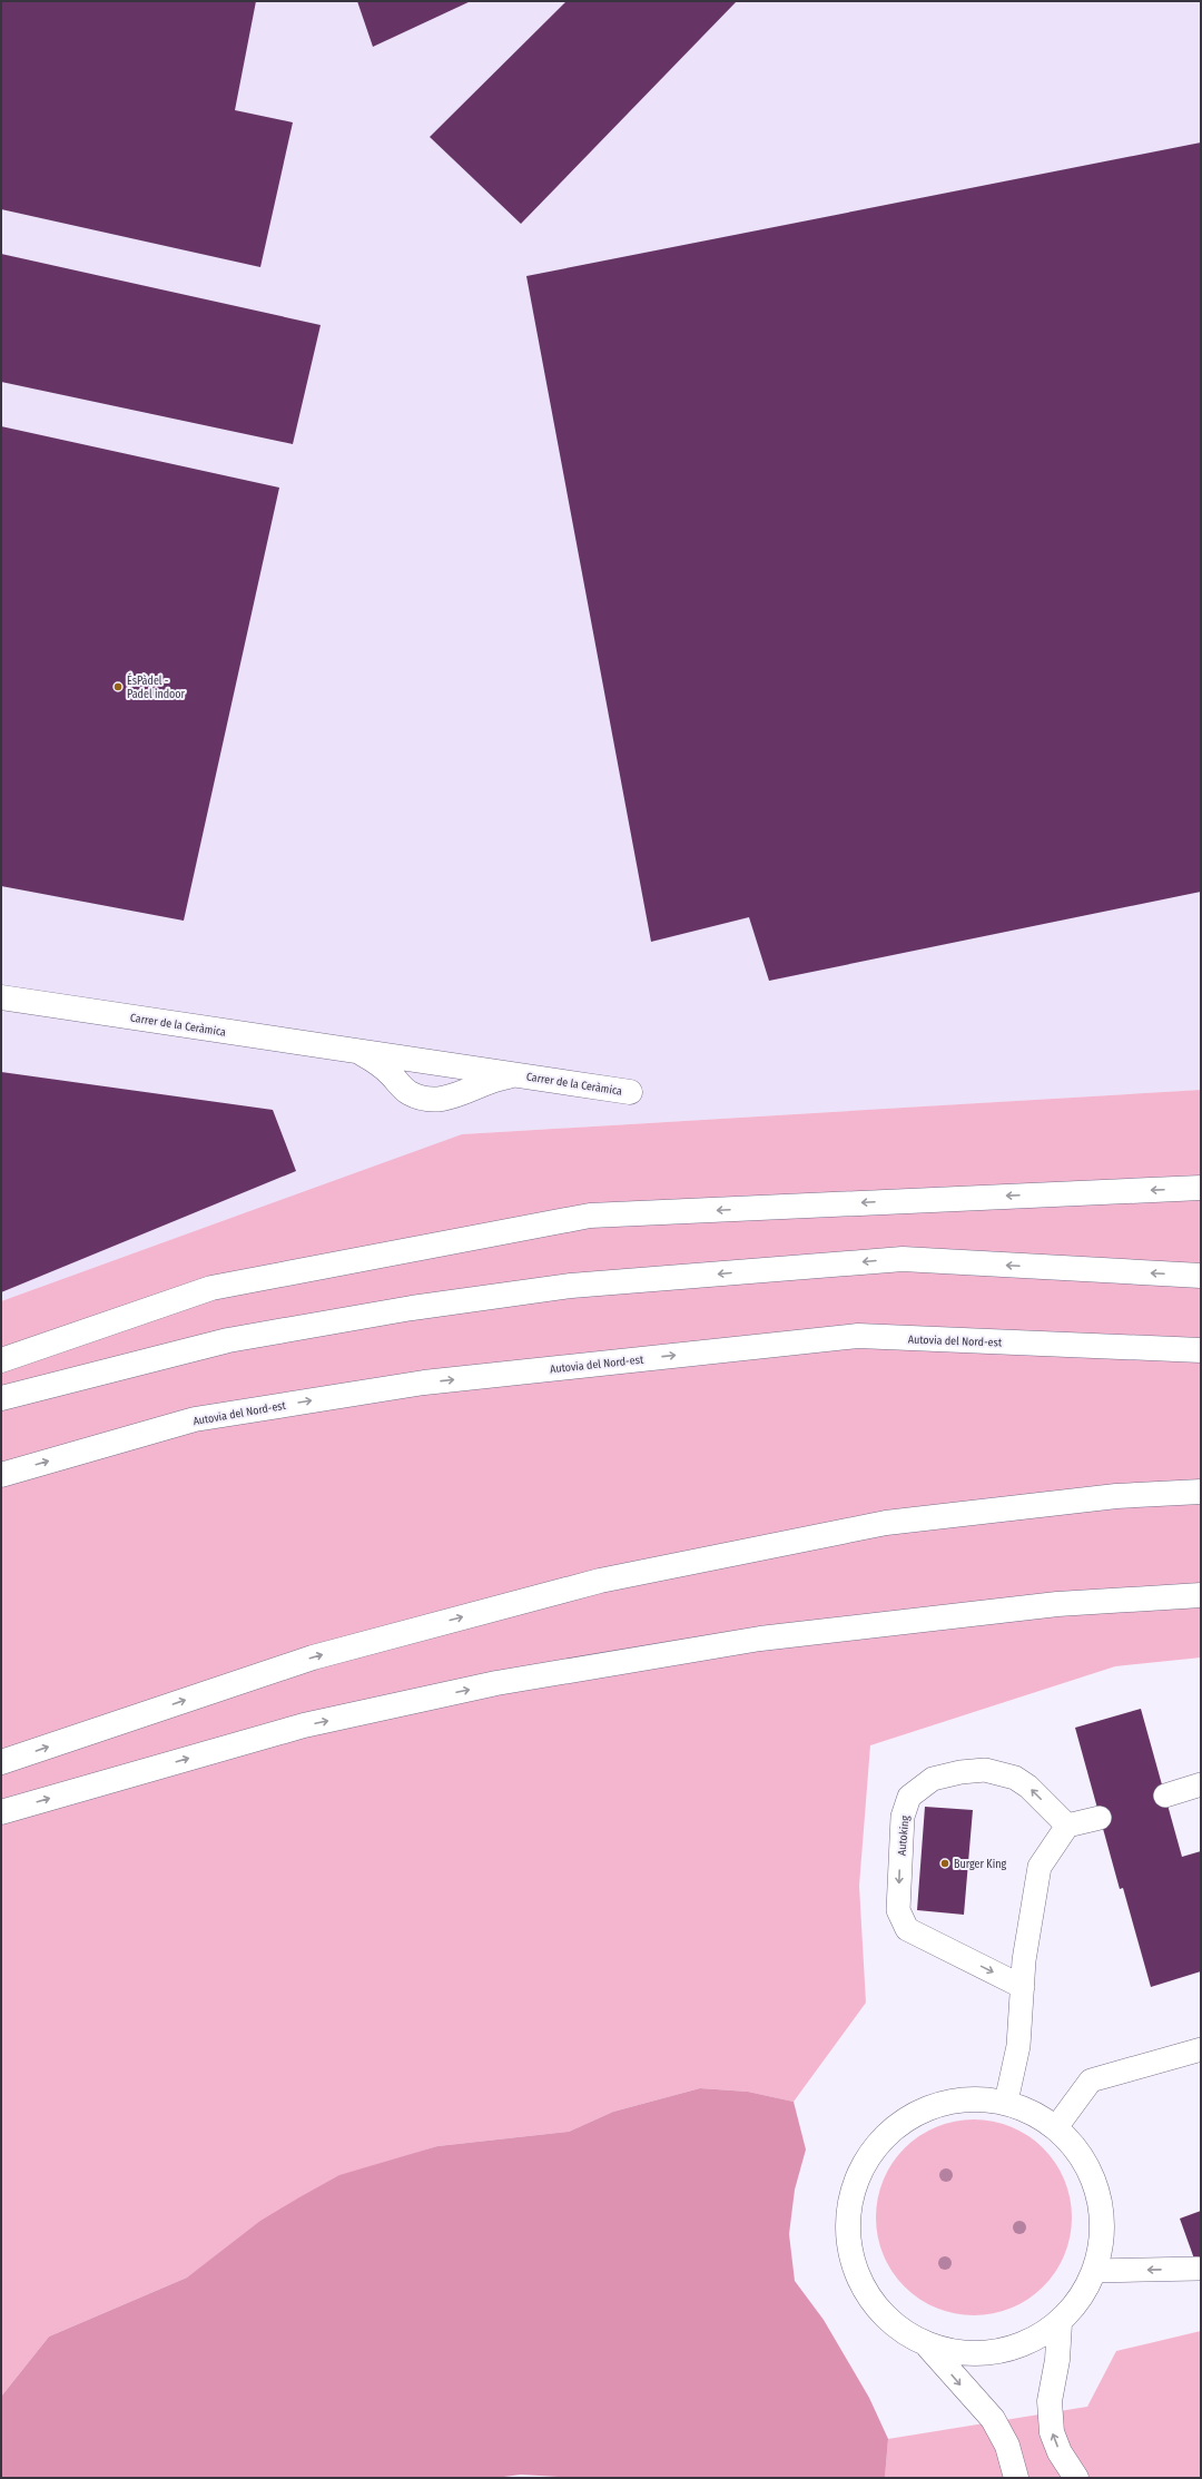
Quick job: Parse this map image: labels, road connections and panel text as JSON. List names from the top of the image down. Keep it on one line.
{"streets":{"main road":["Carrer de la Ceràmica","Autovia del Nord-est"],"lane":["Autoking"]},"places":["ÉsPàdel - Padel indoor","Burger King"]}
